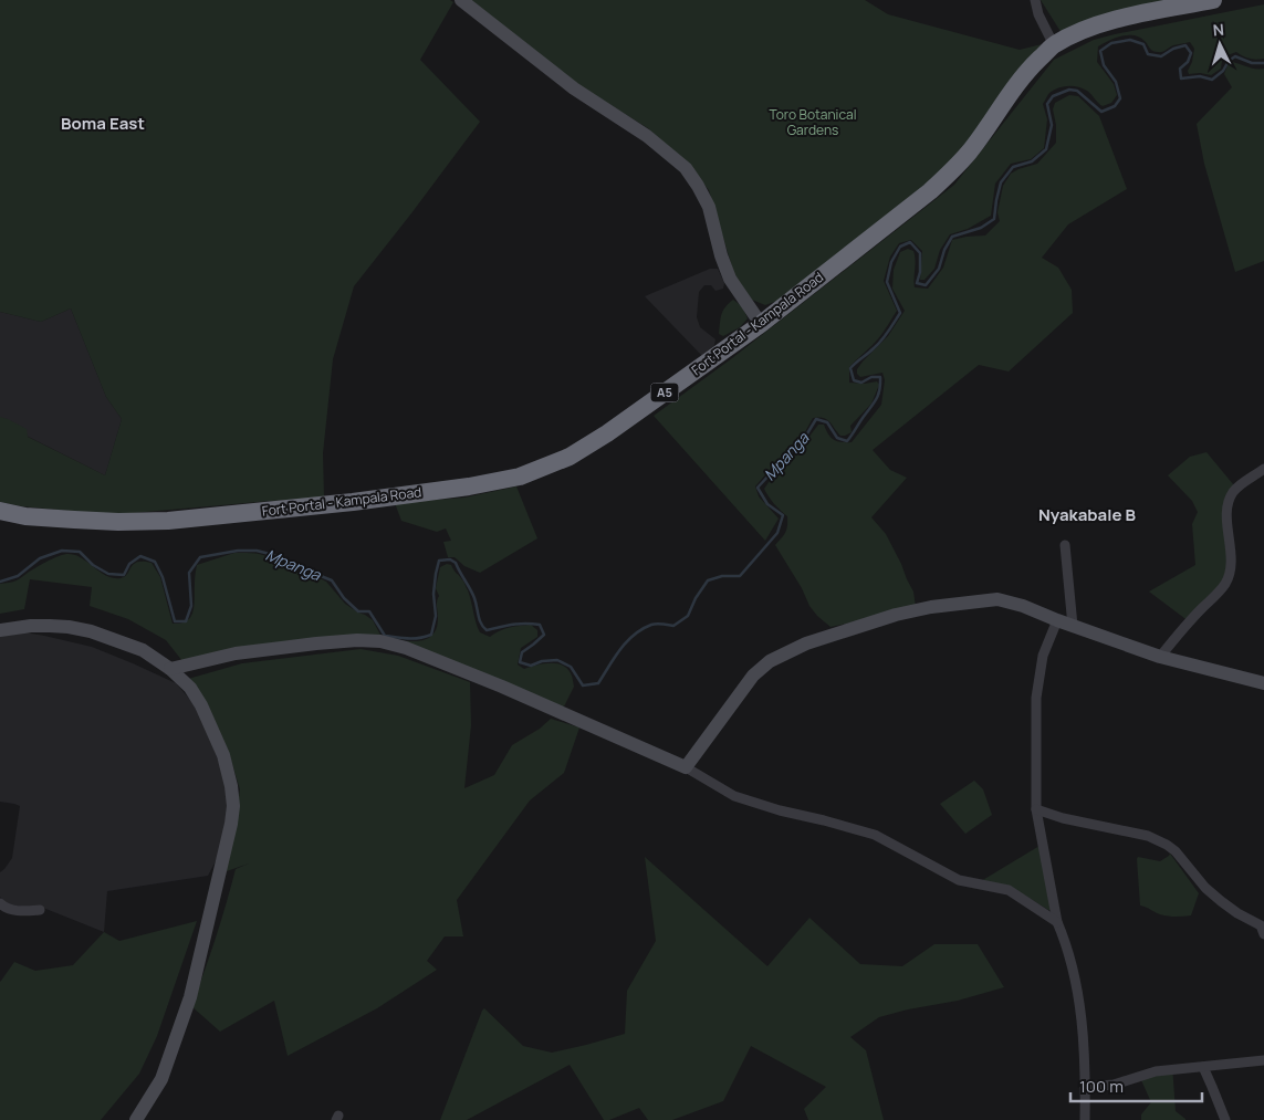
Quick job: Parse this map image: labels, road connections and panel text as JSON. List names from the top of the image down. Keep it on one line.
{"streets":{"highway":["Fort Portal - Kampala Road","A5"]},"districts":["Boma East","Nyakabale B"],"water":["Mpanga"],"parks":["Toro Botanical Gardens"],"scale_bar":"100 m","north":"top"}
